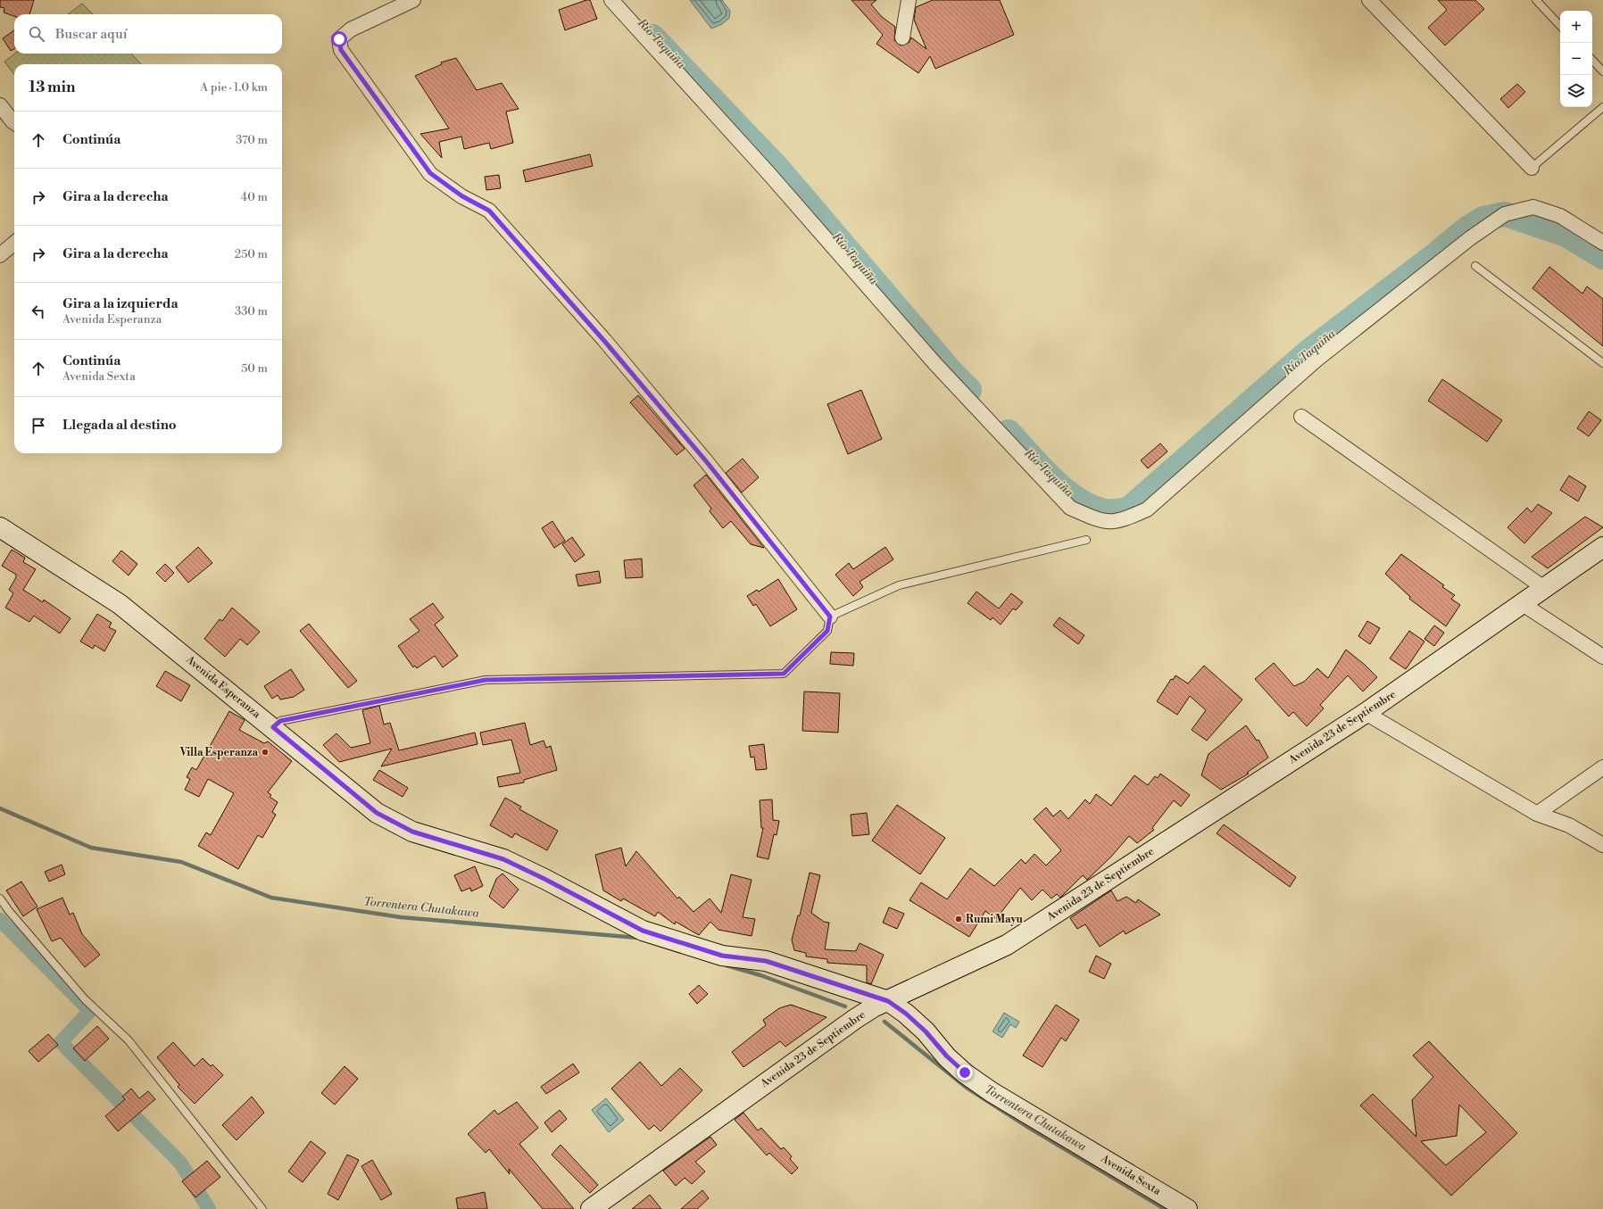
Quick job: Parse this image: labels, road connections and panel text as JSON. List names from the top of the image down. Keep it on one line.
{"streets":{"main road":["Avenida Esperanza","Avenida 23 de Septiembre","Avenida Sexta"]},"crossings":[["Avenida Esperanza","Avenida 23 de Septiembre"],["Avenida Esperanza","Avenida Sexta"],["Avenida 23 de Septiembre","Avenida Sexta"]],"water":["Río Taquiña","Torrentera Chutakawa"],"places":["Villa Esperanza","Rumi Mayu"],"page":{"map_buttons":["+","−"],"search":"Buscar aquí","heading":["13 min","A pie · 1.0 km"],"list":[["Continúa","370 m"],["Gira a la derecha","40 m"],["Gira a la derecha","250 m"],["Gira a la izquierda","Avenida Esperanza","330 m"],["Continúa","Avenida Sexta","50 m"],"Llegada al destino"]}}
